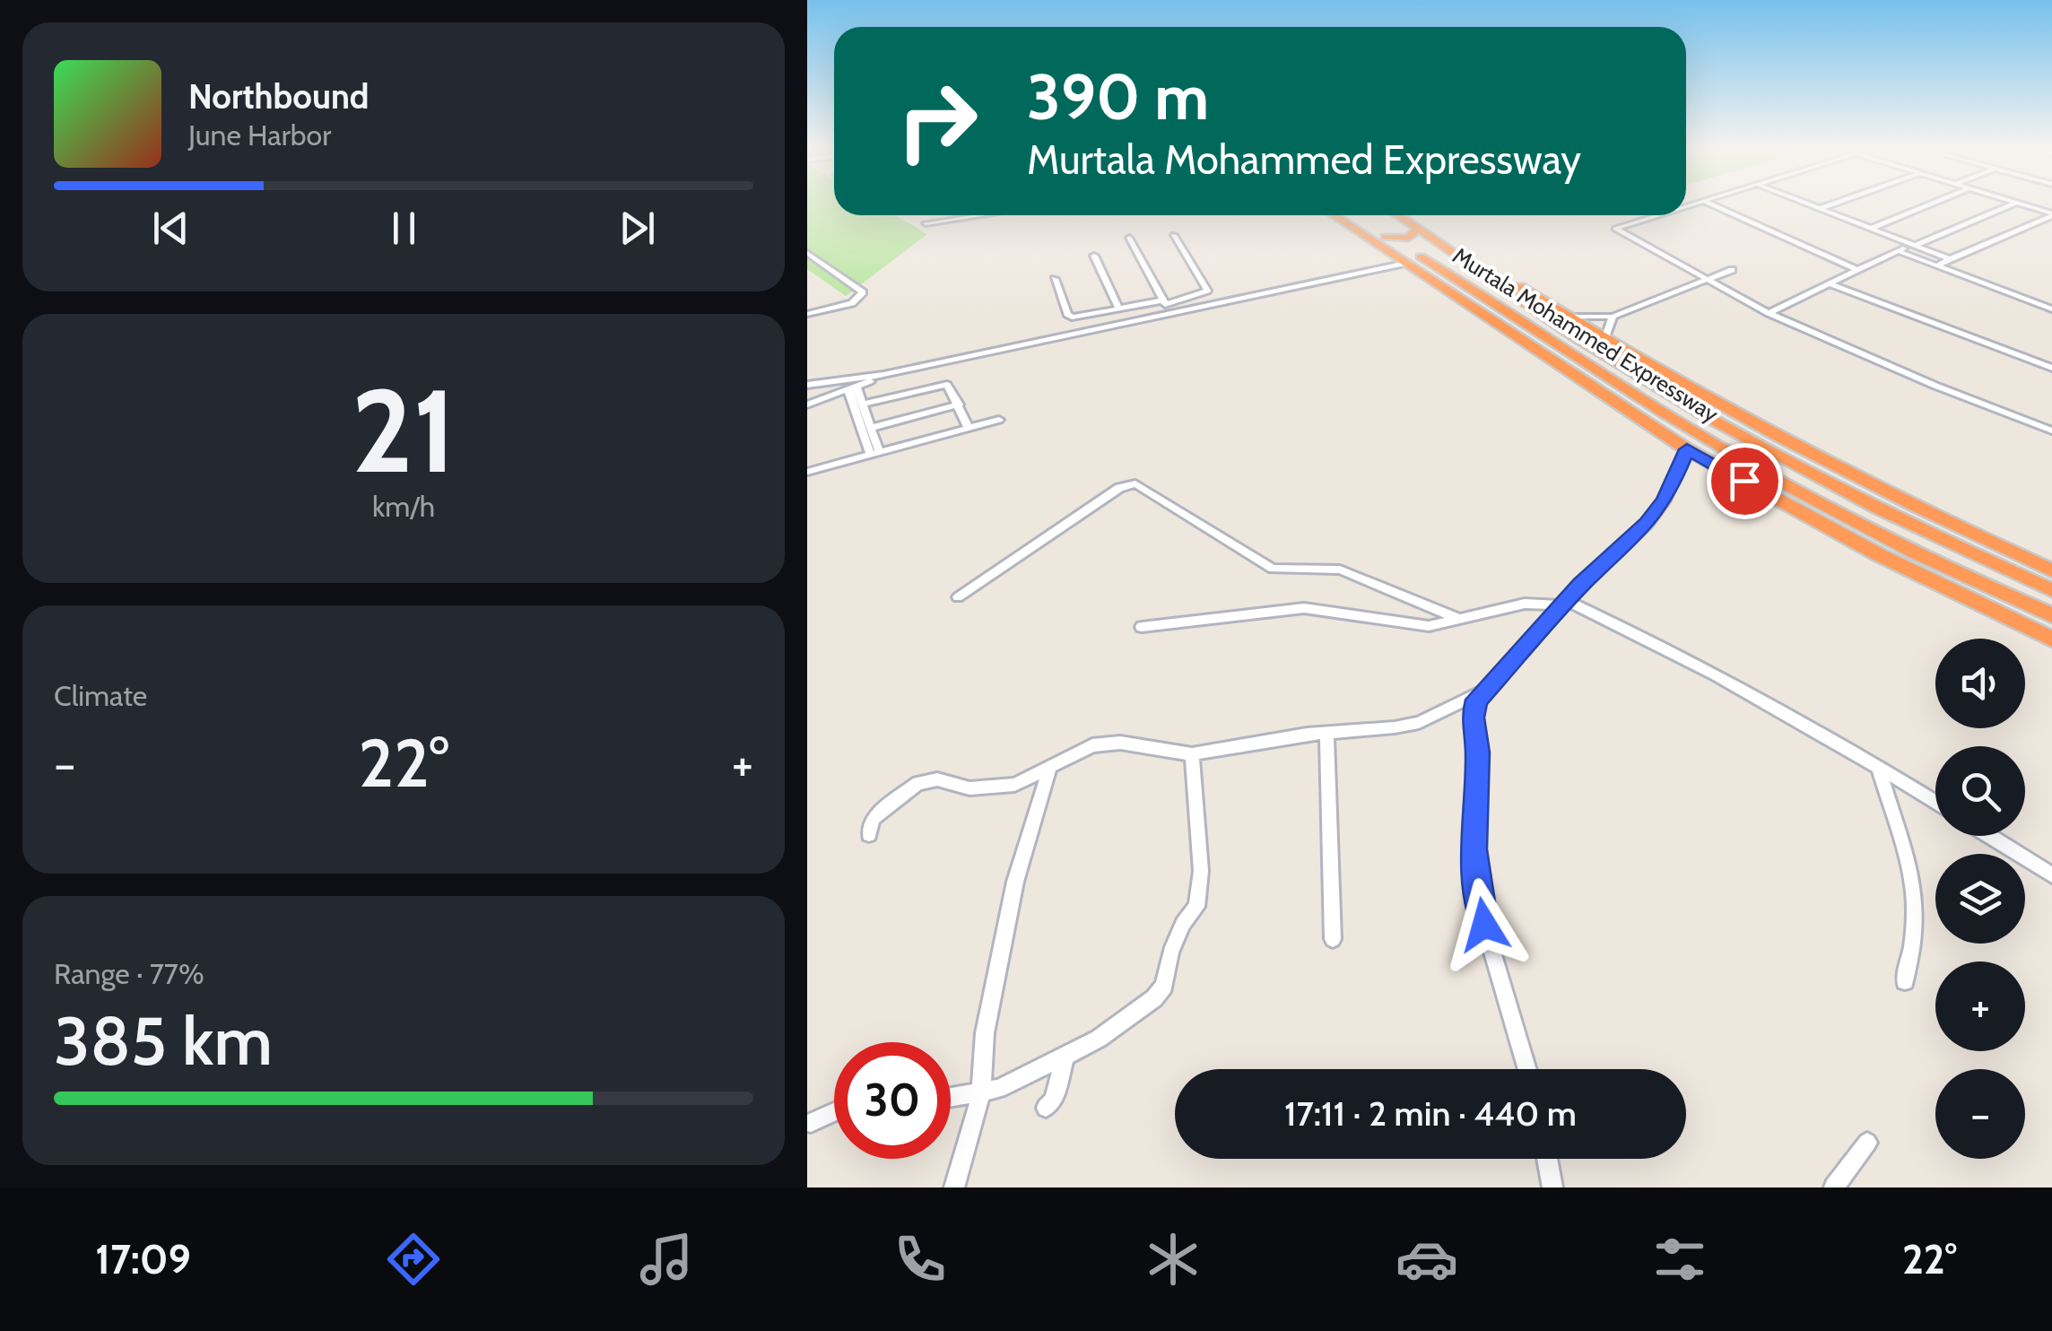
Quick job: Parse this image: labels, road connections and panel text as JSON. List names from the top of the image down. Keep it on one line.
{"streets":{"highway":["Murtala Mohammed Expressway"]},"page":{"turn":["390 m","Murtala Mohammed Expressway"],"song":["Northbound","June Harbor"],"tile":[["21","km/h"],"Climate",["Range · 77%","385 km"]],"map_buttons":["+","−"],"heat":["−","22°","+"],"limit":"30","trip":"17:11 · 2 min · 440 m","tabs":["17:09","22°"]}}
